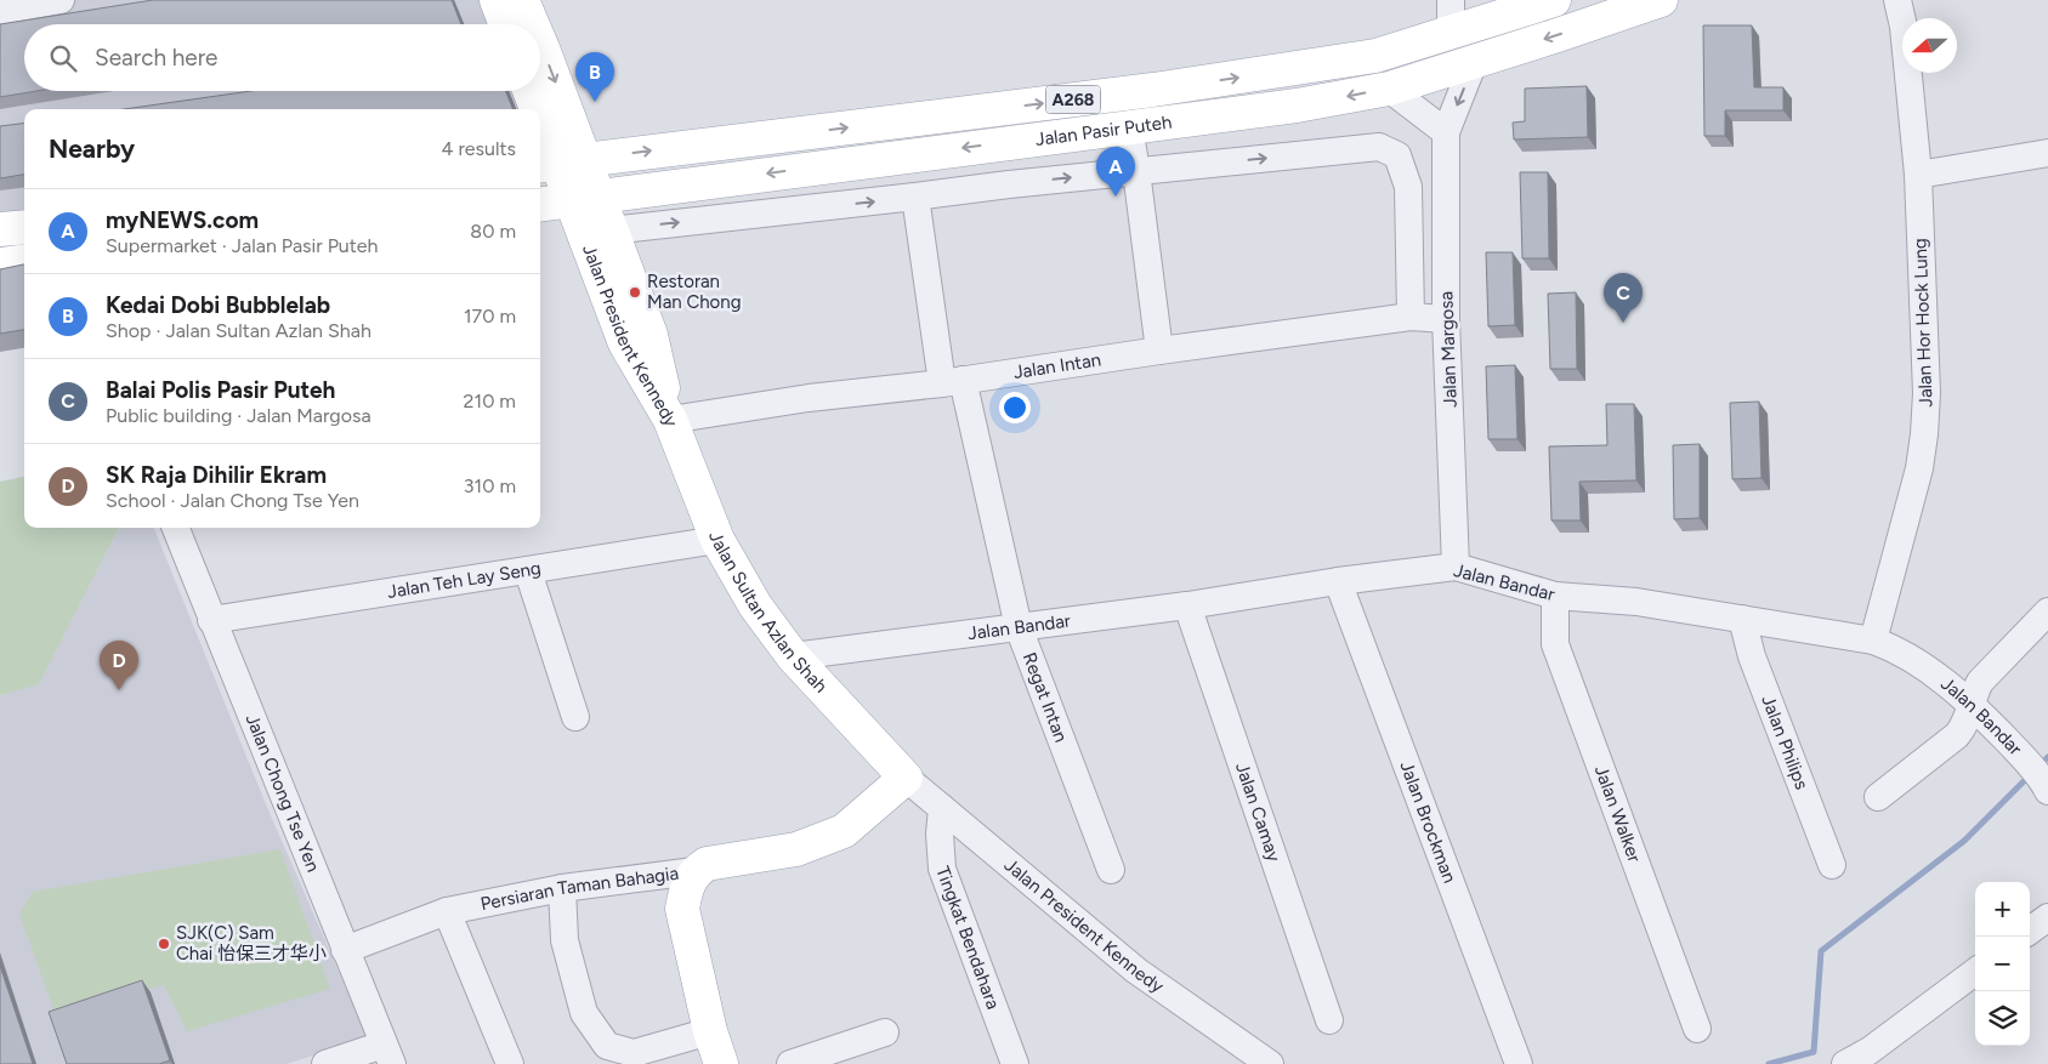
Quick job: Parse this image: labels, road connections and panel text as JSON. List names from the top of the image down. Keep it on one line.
{"streets":{"main road":["A268","Jalan Pasir Puteh","Jalan President Kennedy","Jalan Sultan Azlan Shah","Persiaran Taman Bahagia"],"street":["Jalan Hor Hock Lung","Jalan Margosa","Jalan Intan","Jalan Teh Lay Seng","Jalan Bandar","Regat Intan","Jalan Philips","Jalan Chong Tse Yen","Jalan Camay","Jalan Walker","Jalan Brockman","Tingkat Bendahara"]},"crossings":[["Jalan President Kennedy","Jalan Intan"],["Jalan President Kennedy","Jalan Sultan Azlan Shah"],["Jalan President Kennedy","Persiaran Taman Bahagia"],["Jalan President Kennedy","Tingkat Bendahara"],["Jalan Hor Hock Lung","Jalan Bandar"],["Jalan Margosa","Jalan Intan"],["Jalan Margosa","Jalan Bandar"],["Jalan Intan","Jalan Sultan Azlan Shah"],["Jalan Intan","Regat Intan"],["Jalan Teh Lay Seng","Jalan Sultan Azlan Shah"],["Jalan Teh Lay Seng","Jalan Chong Tse Yen"],["Jalan Bandar","Jalan Sultan Azlan Shah"],["Jalan Bandar","Regat Intan"],["Jalan Bandar","Jalan Philips"],["Jalan Bandar","Jalan Camay"],["Jalan Bandar","Jalan Walker"],["Jalan Bandar","Jalan Brockman"],["Jalan Sultan Azlan Shah","Persiaran Taman Bahagia"],["Jalan Chong Tse Yen","Persiaran Taman Bahagia"]],"places":["Restoran Man Chong","SJK(C) Sam Chai 怡保三才华小"],"north":"left","page":{"search":"Search here","pins":["B","A","C","D"],"heading":["Nearby","4 results"],"list":[{"mark":"A","name":"myNEWS.com","note":"Supermarket · Jalan Pasir Puteh","value":"80 m"},{"mark":"B","name":"Kedai Dobi Bubblelab","note":"Shop · Jalan Sultan Azlan Shah","value":"170 m"},{"mark":"C","name":"Balai Polis Pasir Puteh","note":"Public building · Jalan Margosa","value":"210 m"},{"mark":"D","name":"SK Raja Dihilir Ekram","note":"School · Jalan Chong Tse Yen","value":"310 m"}],"map_buttons":["+","−"]}}
